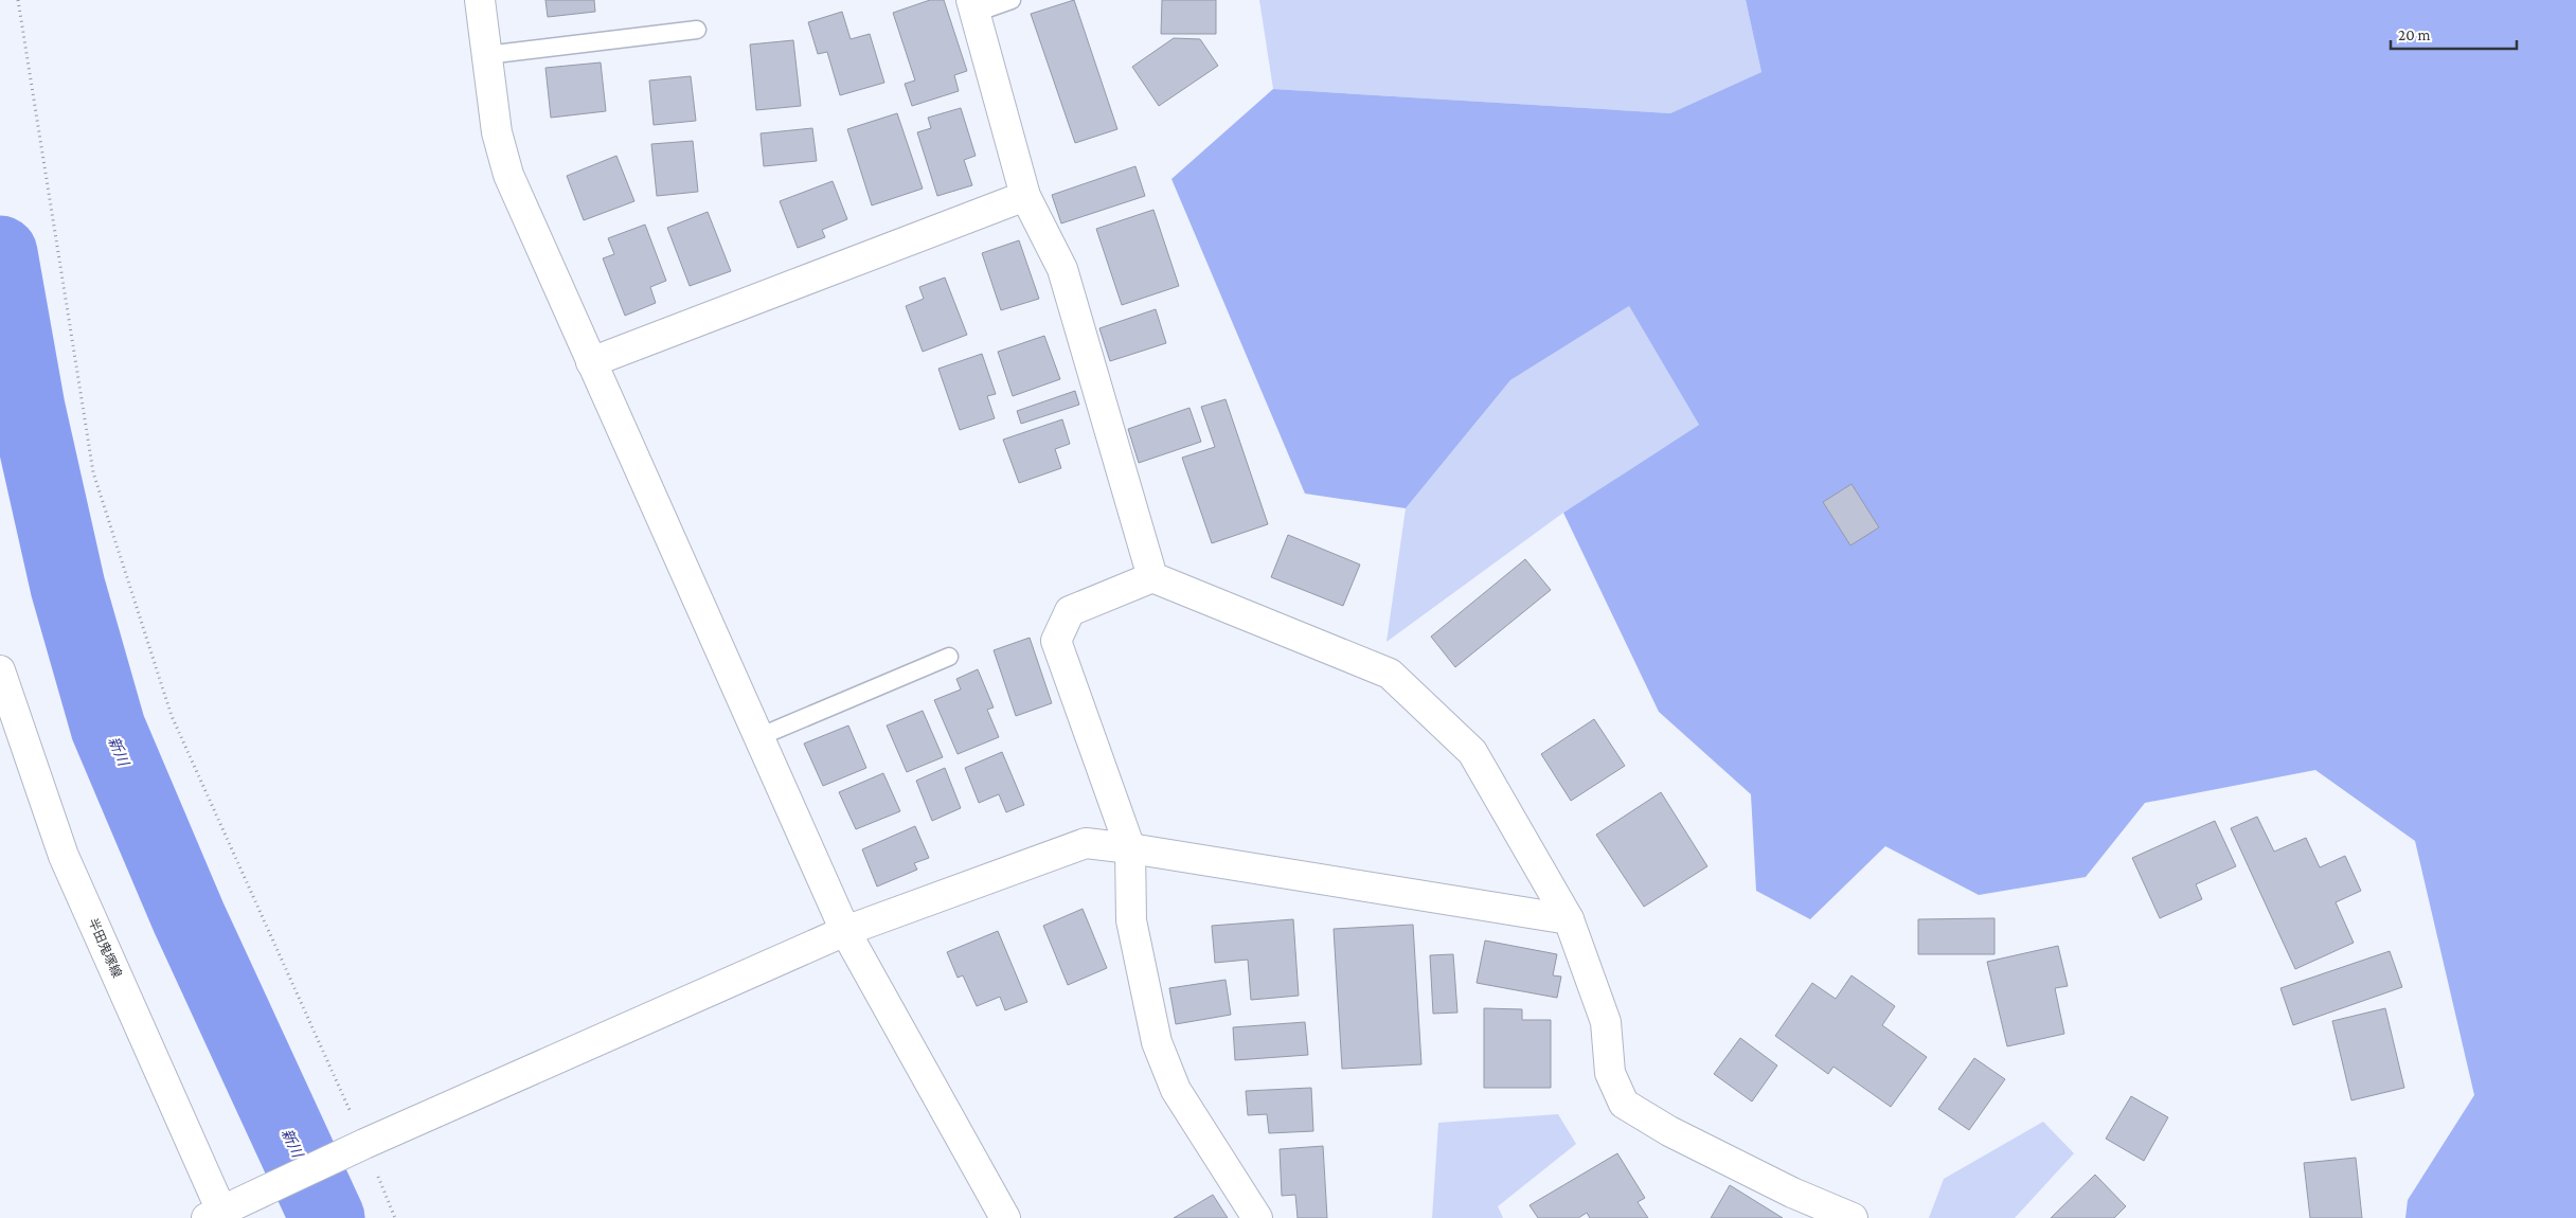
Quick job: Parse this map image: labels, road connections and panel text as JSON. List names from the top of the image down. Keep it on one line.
{"streets":{"street":["半田鬼塚線"]},"water":["新川"],"scale_bar":"20 m"}
